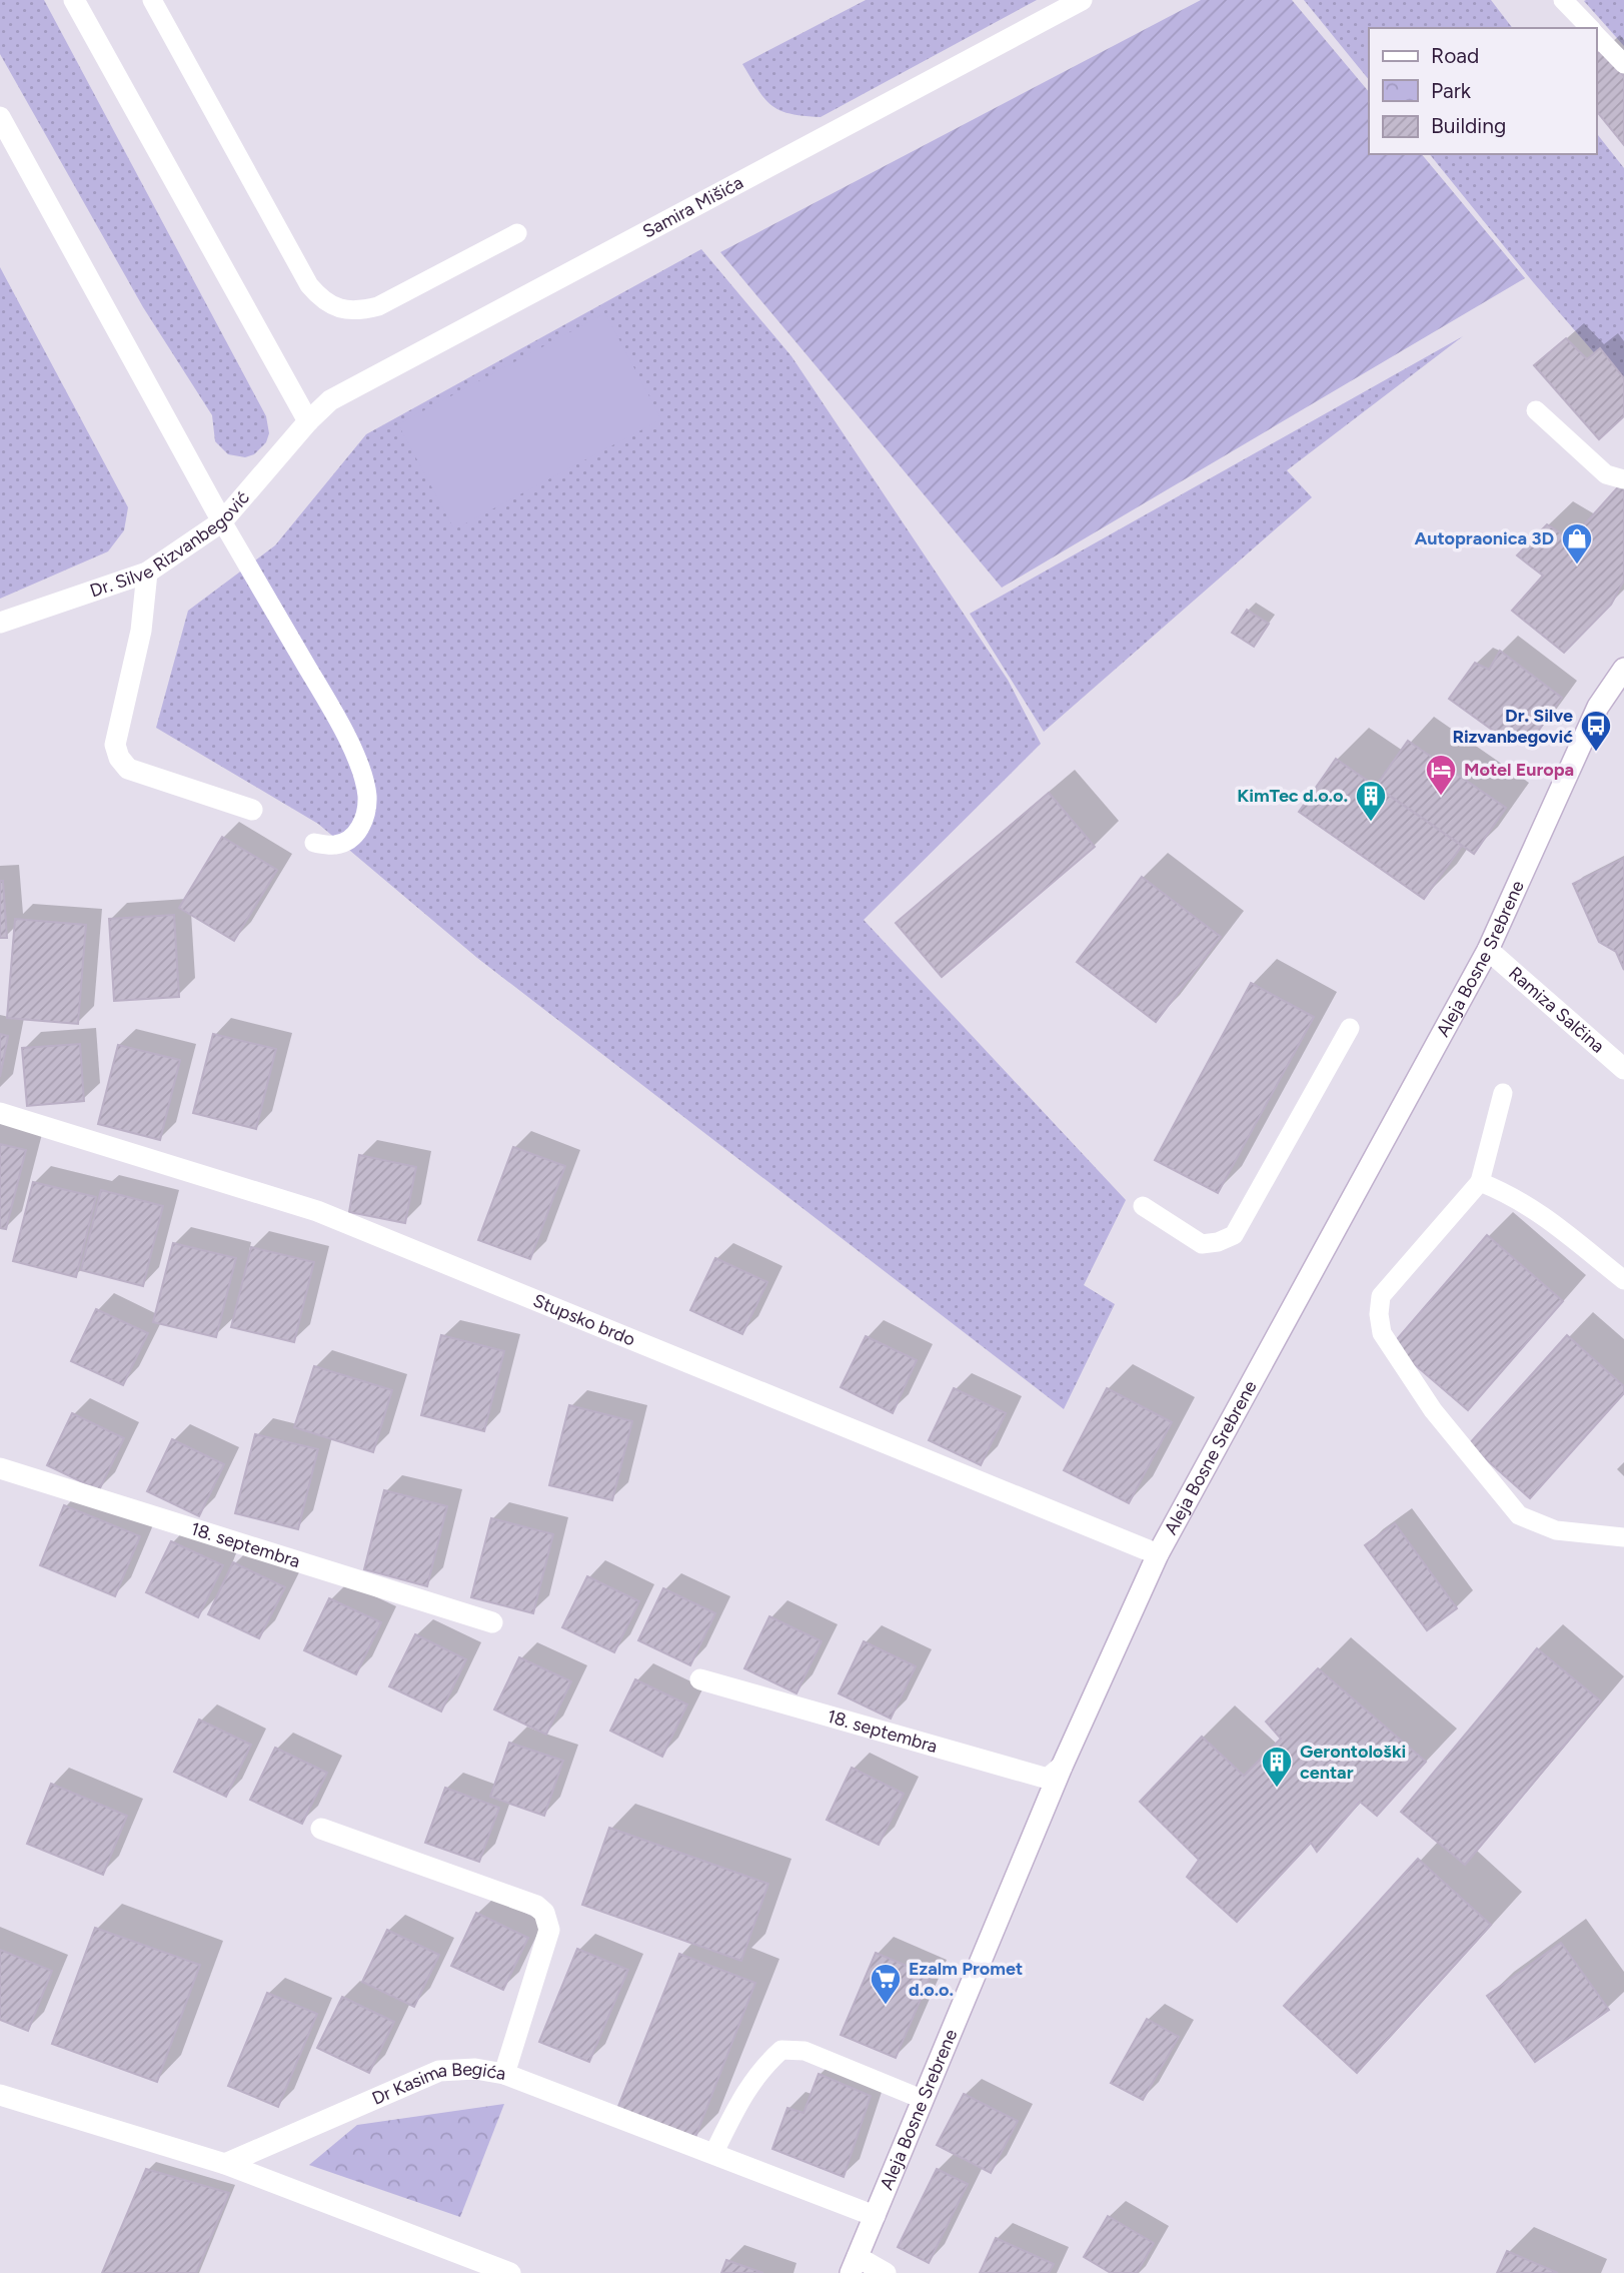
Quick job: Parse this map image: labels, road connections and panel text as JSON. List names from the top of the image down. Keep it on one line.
{"streets":{"street":["Samira Mišića","Dr. Silve Rizvanbegović","Aleja Bosne Srebrene","Ramiza Salčina","Stupsko brdo","18. septembra","Dr Kasima Begića"]},"crossings":[["Samira Mišića","Dr. Silve Rizvanbegović"],["Aleja Bosne Srebrene","Ramiza Salčina"],["Aleja Bosne Srebrene","Stupsko brdo"],["Aleja Bosne Srebrene","18. septembra"],["Aleja Bosne Srebrene","Dr Kasima Begića"]],"places":{"shop":["Autopraonica 3D"],"bus stop":["Dr. Silve Rizvanbegović"],"hotel":["Motel Europa"],"building":["KimTec d.o.o.","Gerontološki centar"],"supermarket":["Ezalm Promet d.o.o."]},"legend":["Road","Park","Building"]}
